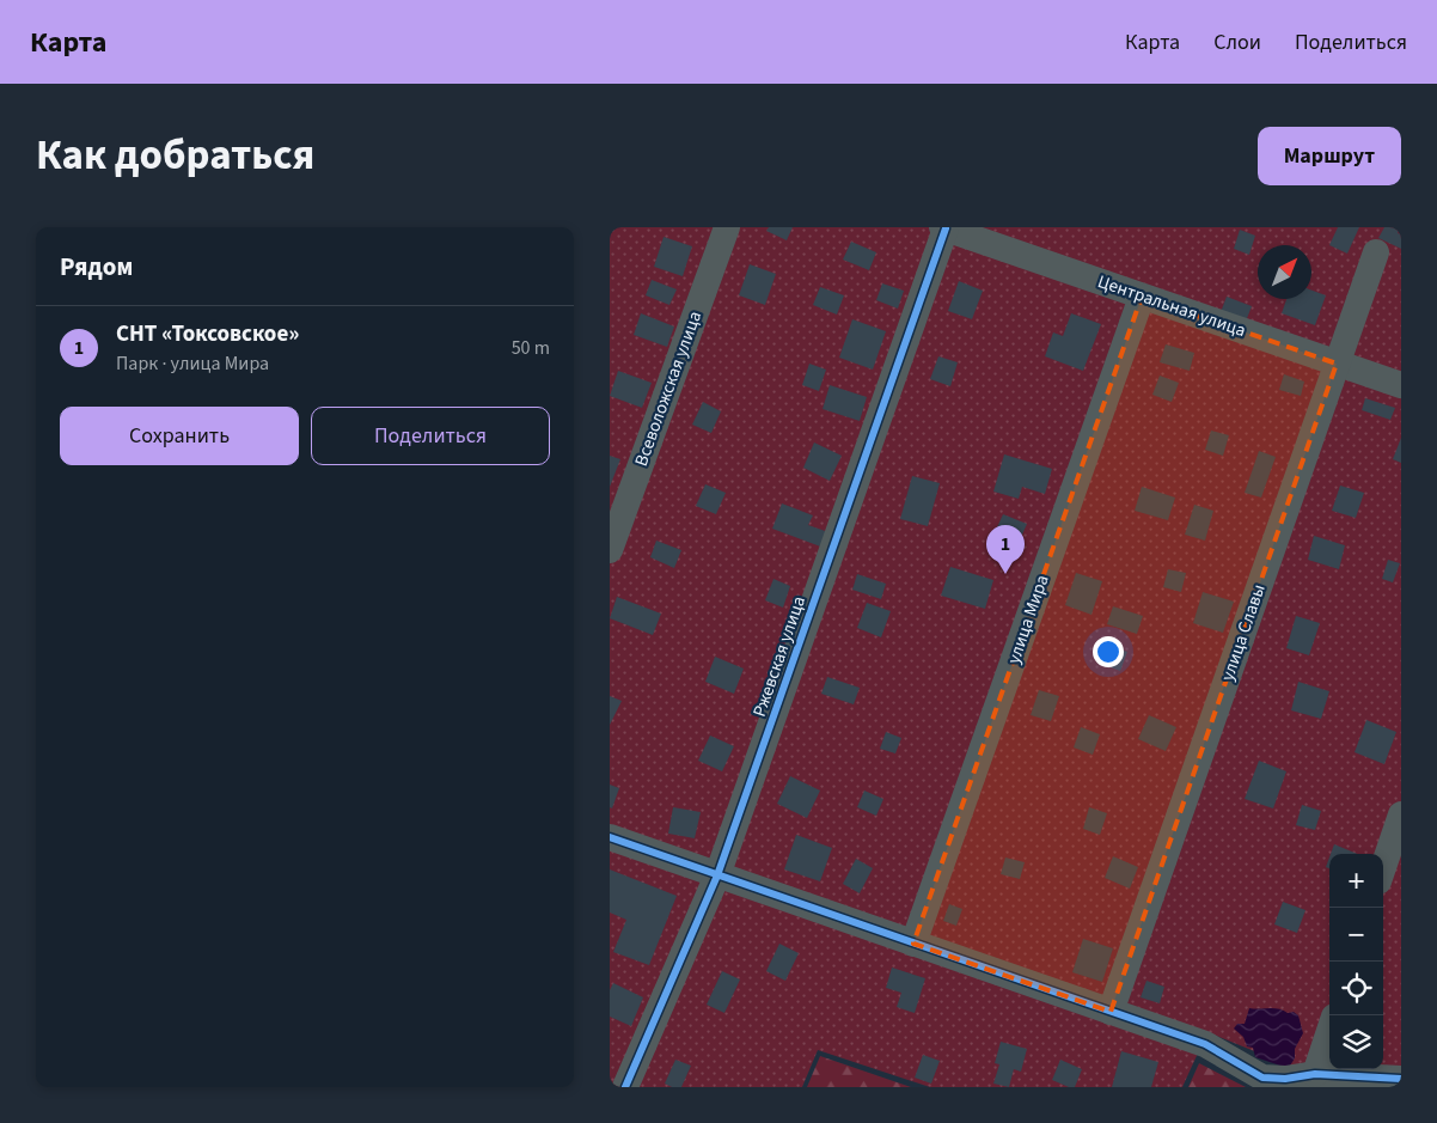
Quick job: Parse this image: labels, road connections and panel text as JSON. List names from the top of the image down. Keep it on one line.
{"streets":{"street":["Центральная улица","Всеволожская улица","улица Мира","улица Славы","Ржевская улица"]},"crossings":[["Центральная улица","улица Мира"],["Центральная улица","улица Славы"],["Центральная улица","Ржевская улица"]],"north":"top right","page":{"header":"Карта","nav":["Карта","Слои","Поделиться"],"title":"Как добраться","buttons":["Маршрут",["Сохранить","Поделиться"]],"heading":"Рядом","list":[{"mark":"1","name":"СНТ «Токсовское»","note":"Парк · улица Мира","value":"50 m"}],"pins":"1","map_buttons":["+","−"]}}
